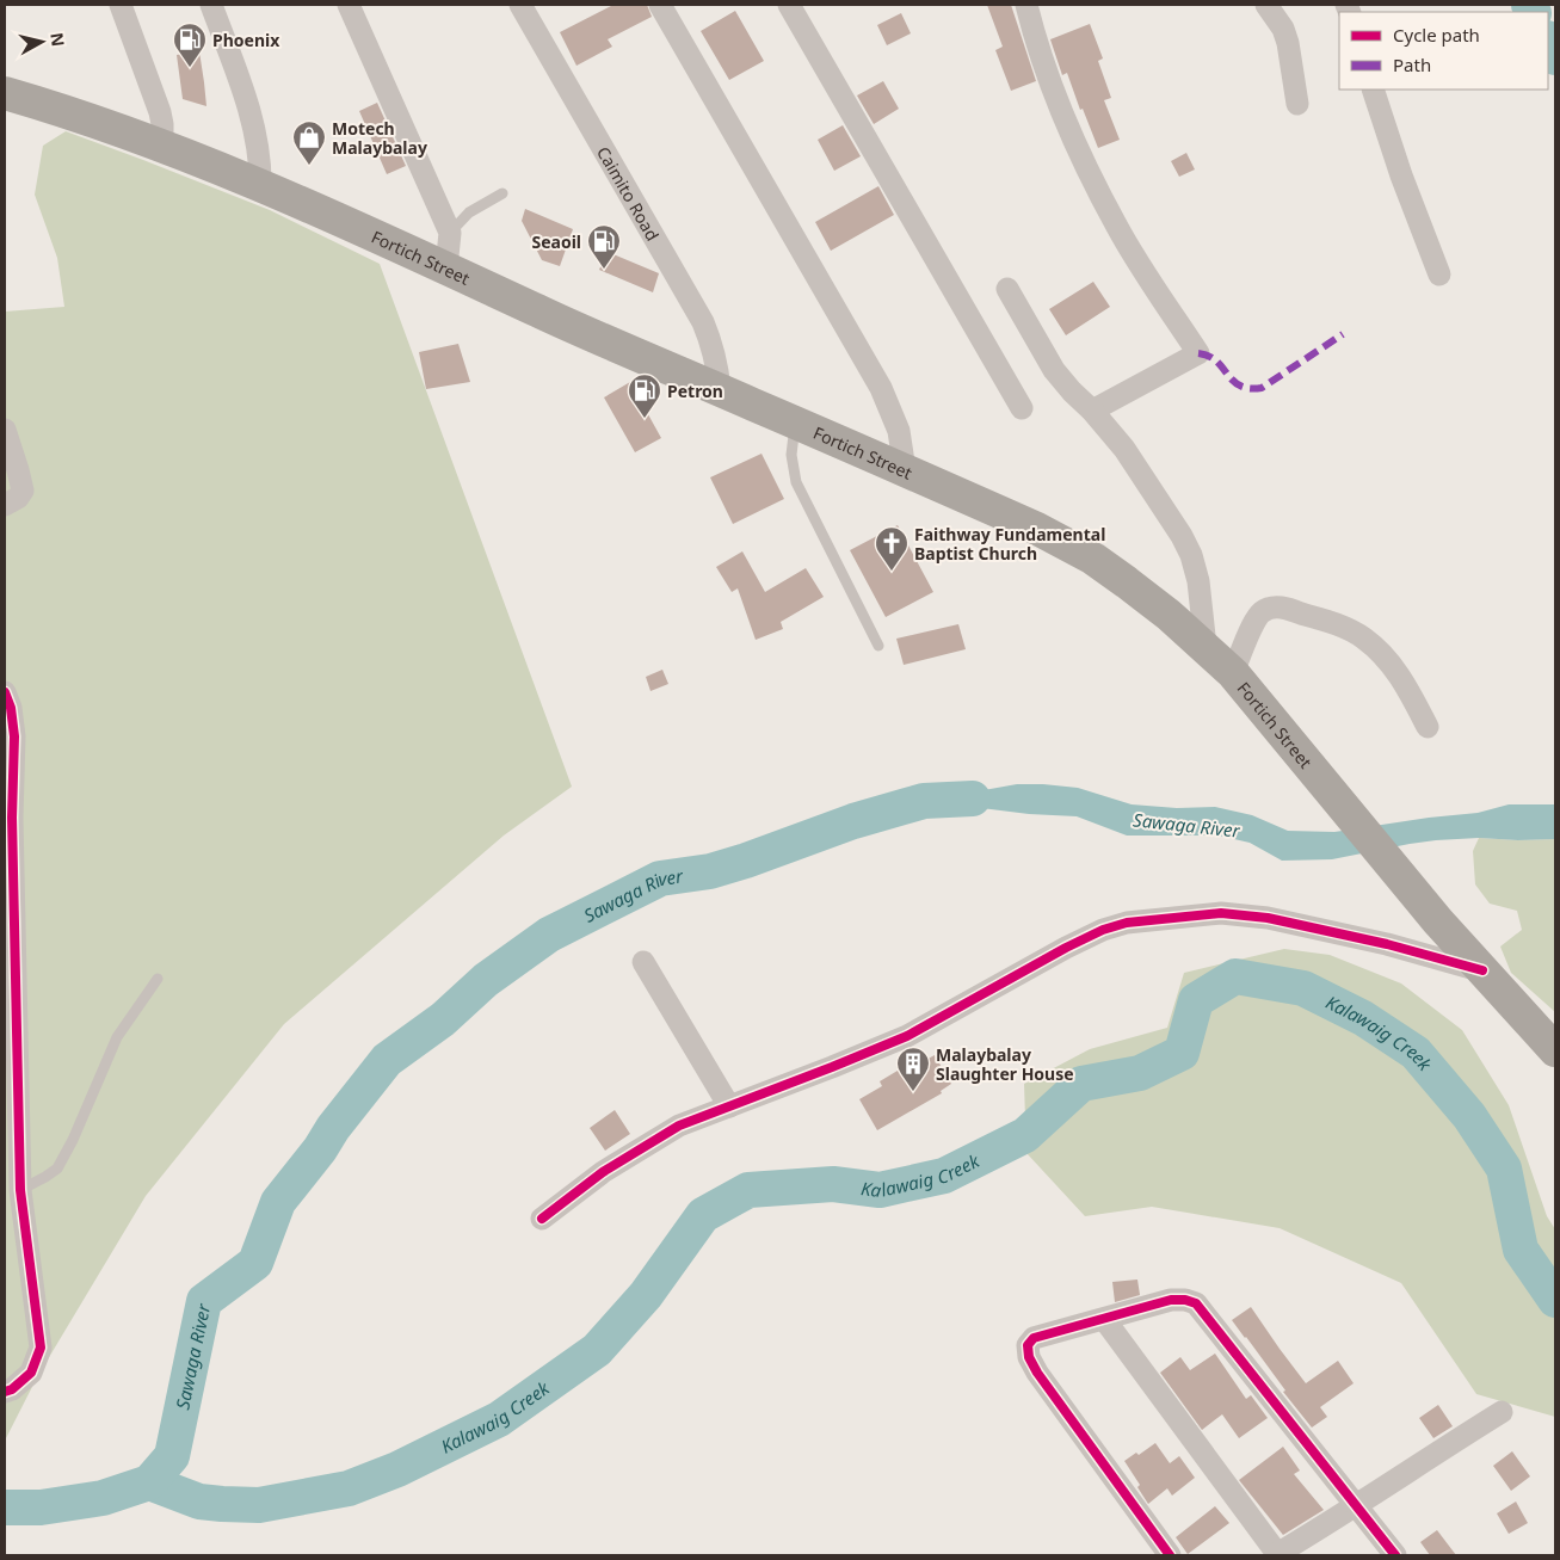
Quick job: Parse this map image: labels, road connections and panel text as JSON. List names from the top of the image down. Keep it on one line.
{"streets":{"highway":["Fortich Street"],"street":["Caimito Road"]},"crossings":[["Caimito Road","Fortich Street"]],"water":["Sawaga River","Kalawaig Creek"],"places":{"fuel station":["Phoenix","Seaoil","Petron"],"shop":["Motech Malaybalay"],"church":["Faithway Fundamental Baptist Church"],"building":["Malaybalay Slaughter House"]},"legend":["Cycle path","Path"],"north":"right"}
